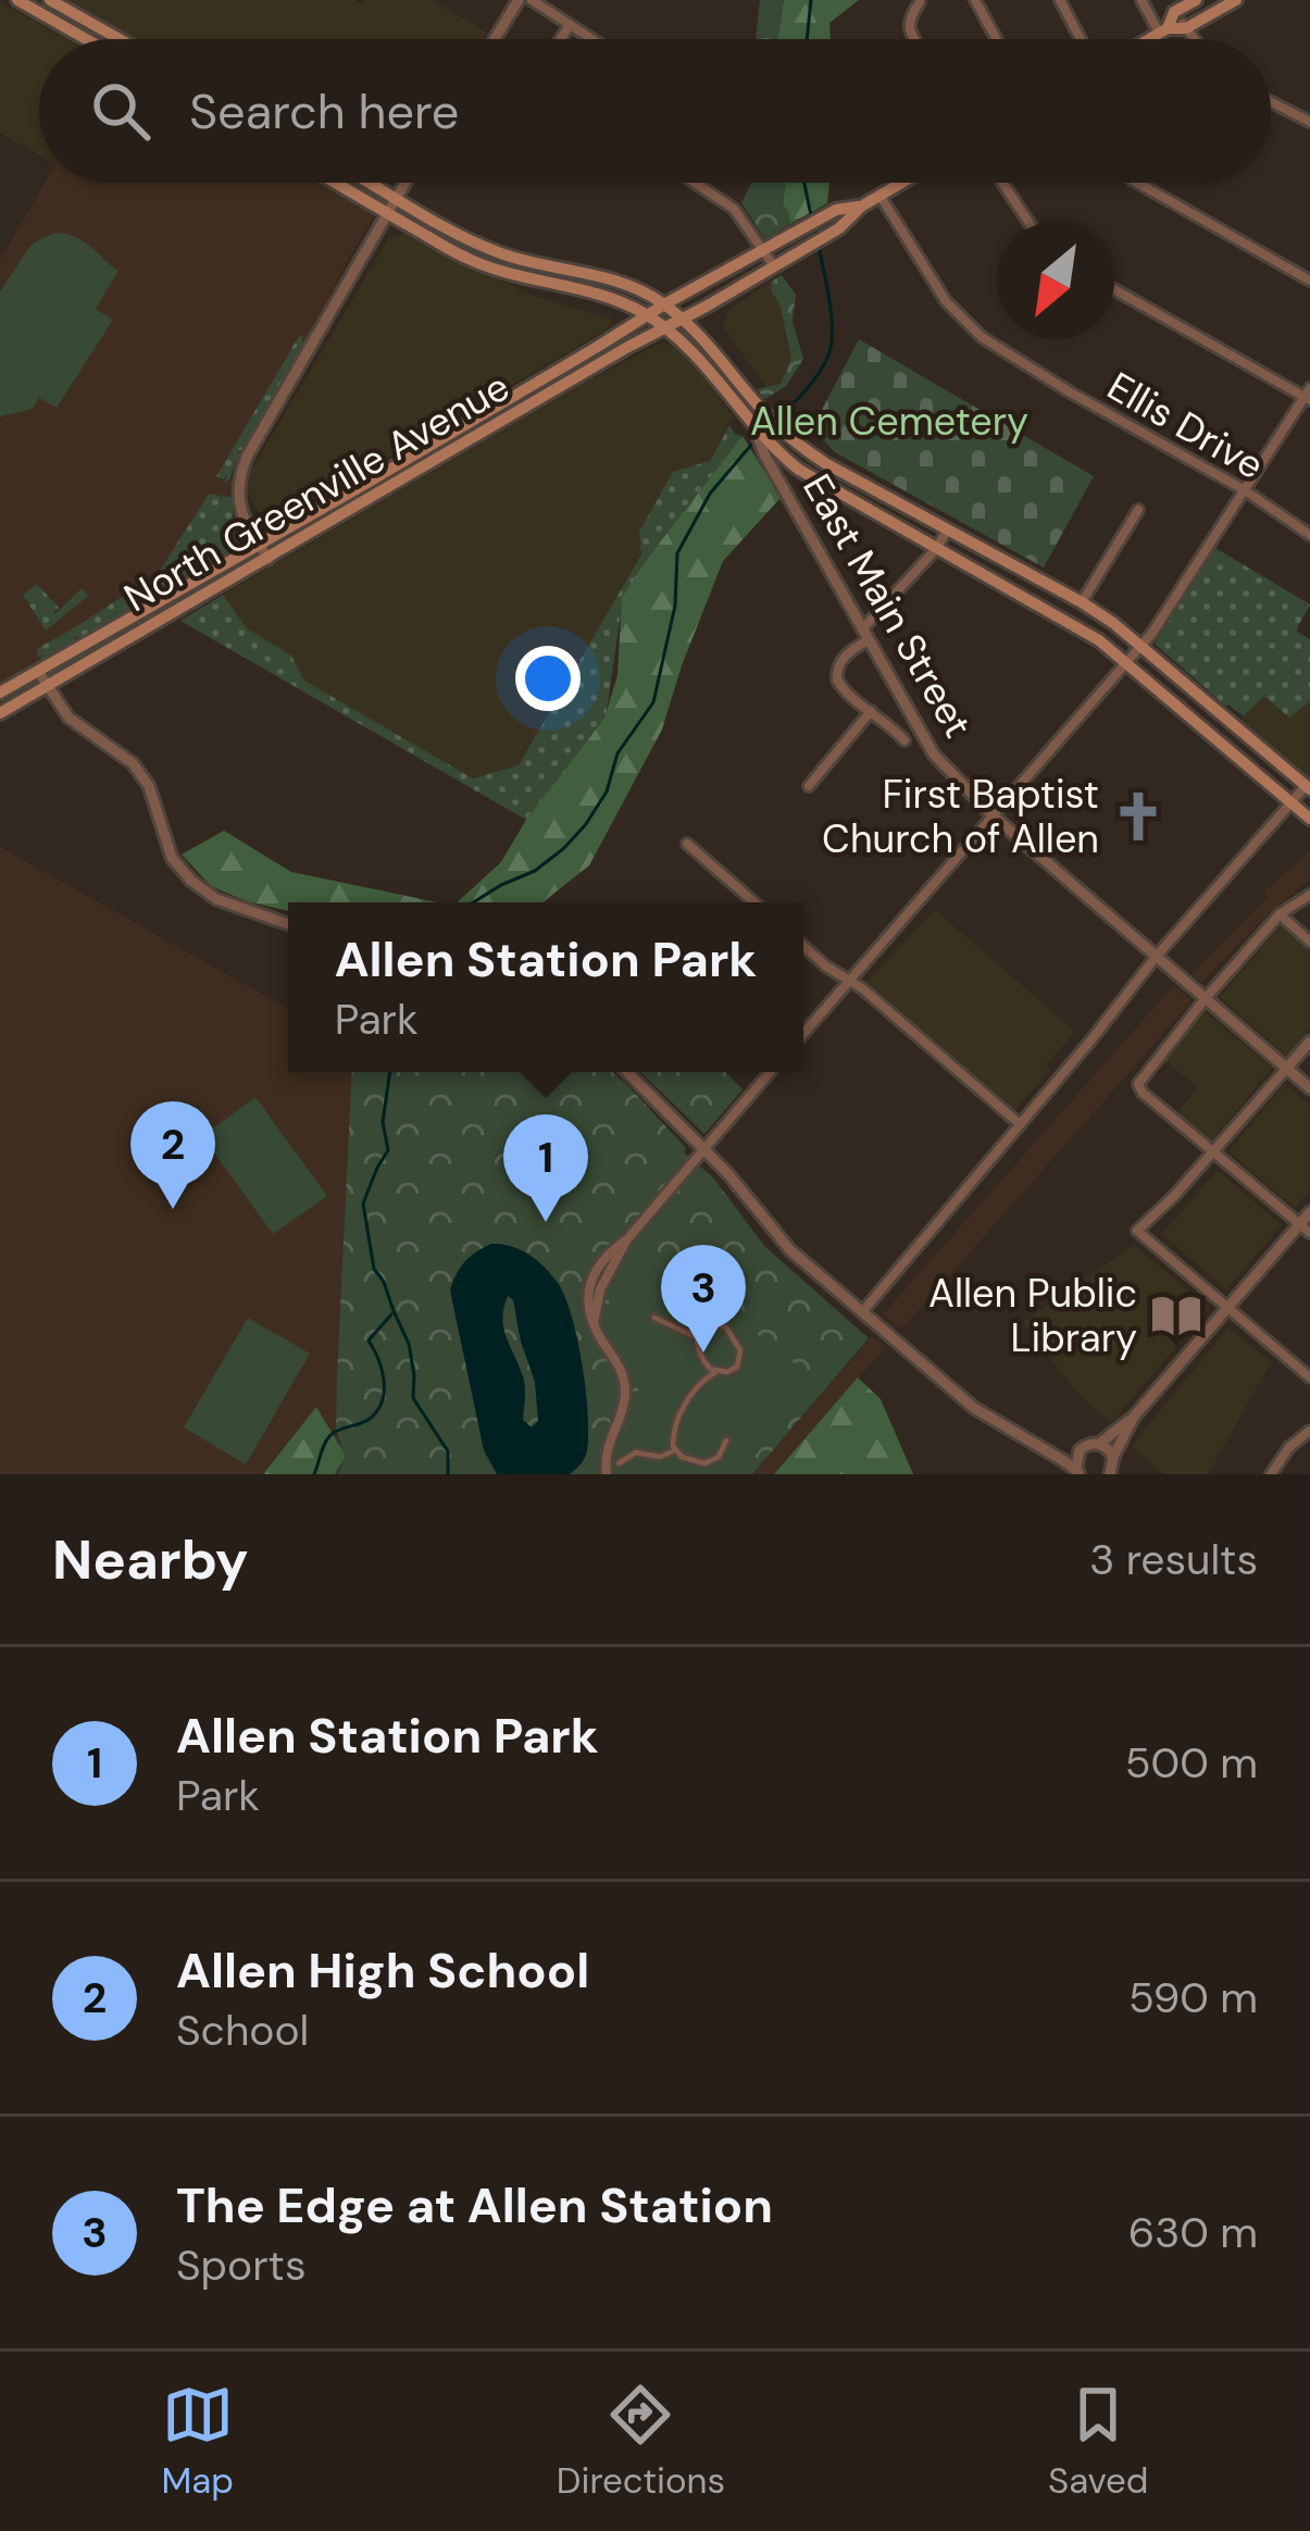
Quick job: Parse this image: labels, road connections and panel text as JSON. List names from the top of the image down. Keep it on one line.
{"streets":{"main road":["North Greenville Avenue","East Main Street"],"street":["Ellis Drive"]},"crossings":[["North Greenville Avenue","East Main Street"]],"parks":["Allen Cemetery"],"places":{"church":["First Baptist Church of Allen"],"library":["Allen Public Library"]},"north":"bottom left","page":{"search":"Search here","popup":["Allen Station Park","Park"],"pins":["2","1","3"],"heading":["Nearby","3 results"],"list":[{"mark":"1","name":"Allen Station Park","note":"Park","value":"500 m"},{"mark":"2","name":"Allen High School","note":"School","value":"590 m"},{"mark":"3","name":"The Edge at Allen Station","note":"Sports","value":"630 m"}],"nav":["Map","Directions","Saved"]}}
